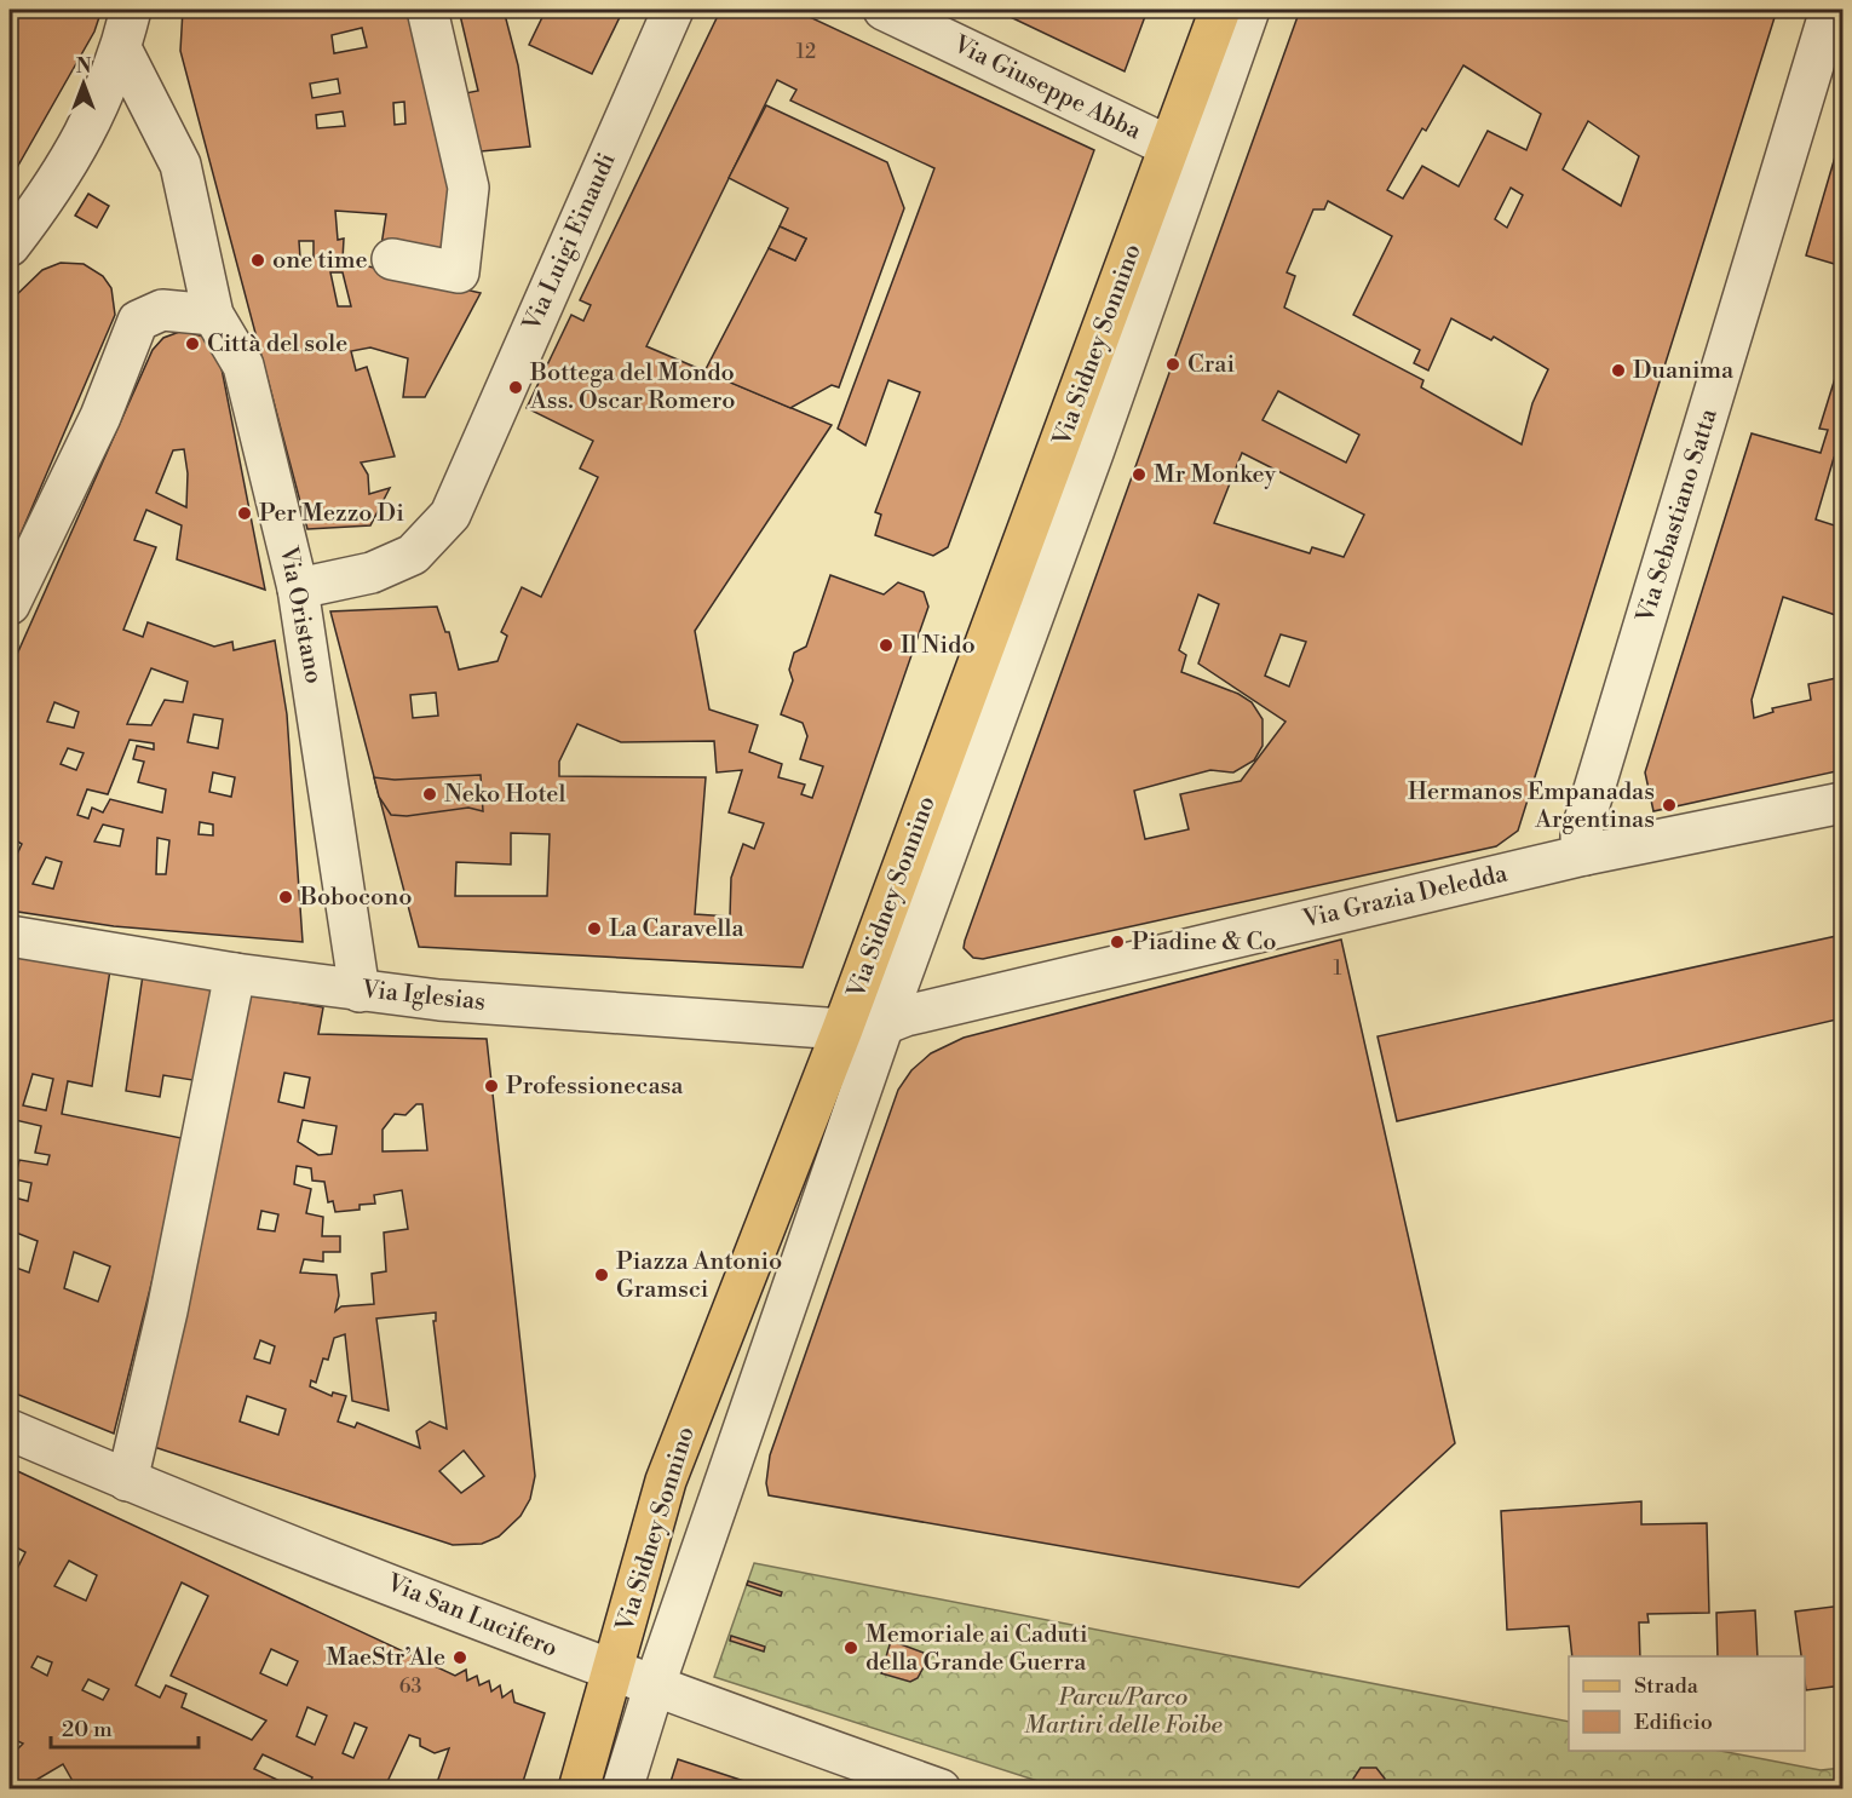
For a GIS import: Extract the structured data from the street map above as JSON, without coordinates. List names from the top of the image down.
{
  "streets": {
    "main road": ["Via Sidney Sonnino"],
    "street": [
      "Via Giuseppe Abba",
      "Via Luigi Einaudi",
      "Via Sebastiano Satta",
      "Via Oristano",
      "Via Grazia Deledda",
      "Via Iglesias",
      "Via San Lucifero"
    ]
  },
  "crossings": [
    ["Via Giuseppe Abba", "Via Sidney Sonnino"],
    ["Via Luigi Einaudi", "Via Oristano"],
    ["Via Sidney Sonnino", "Via Grazia Deledda"],
    ["Via Sidney Sonnino", "Via Iglesias"],
    ["Via Sidney Sonnino", "Via San Lucifero"],
    ["Via Sebastiano Satta", "Via Grazia Deledda"],
    ["Via Oristano", "Via Iglesias"],
    ["Via Grazia Deledda", "Via Iglesias"]
  ],
  "parks": ["Parcu/Parco Martiri delle Foibe"],
  "places": [
    "one time",
    "Città del sole",
    "Crai",
    "Duanima",
    "Bottega del Mondo Ass. Oscar Romero",
    "Mr Monkey",
    "Per Mezzo Di",
    "Il Nido",
    "Neko Hotel",
    "Hermanos Empanadas Argentinas",
    "Bobocono",
    "La Caravella",
    "Piadine & Co",
    "Professionecasa",
    "Piazza Antonio Gramsci",
    "Memoriale ai Caduti della Grande Guerra",
    "MaeStr’Ale"
  ],
  "house_numbers": ["12", "1", "63"],
  "legend": ["Strada", "Edificio"],
  "scale_bar": "20 m",
  "north": "top"
}
